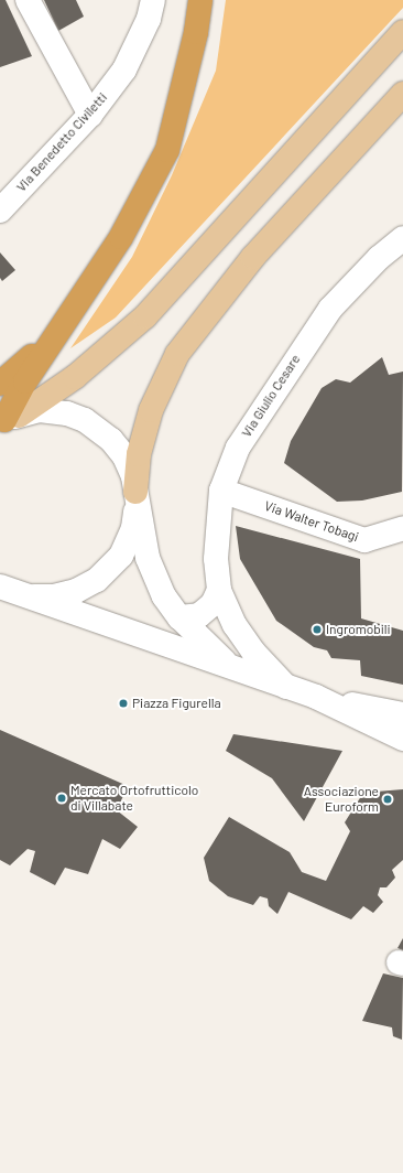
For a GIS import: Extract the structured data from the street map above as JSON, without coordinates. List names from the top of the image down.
{
  "streets": {
    "street": ["Via Benedetto Civiletti", "Via Giulio Cesare", "Via Walter Tobagi"]
  },
  "crossings": [
    ["Via Giulio Cesare", "Via Walter Tobagi"]
  ],
  "places": [
    "Ingromobili",
    "Piazza Figurella",
    "Mercato Ortofrutticolo di Villabate",
    "Associazione Euroform"
  ]
}
